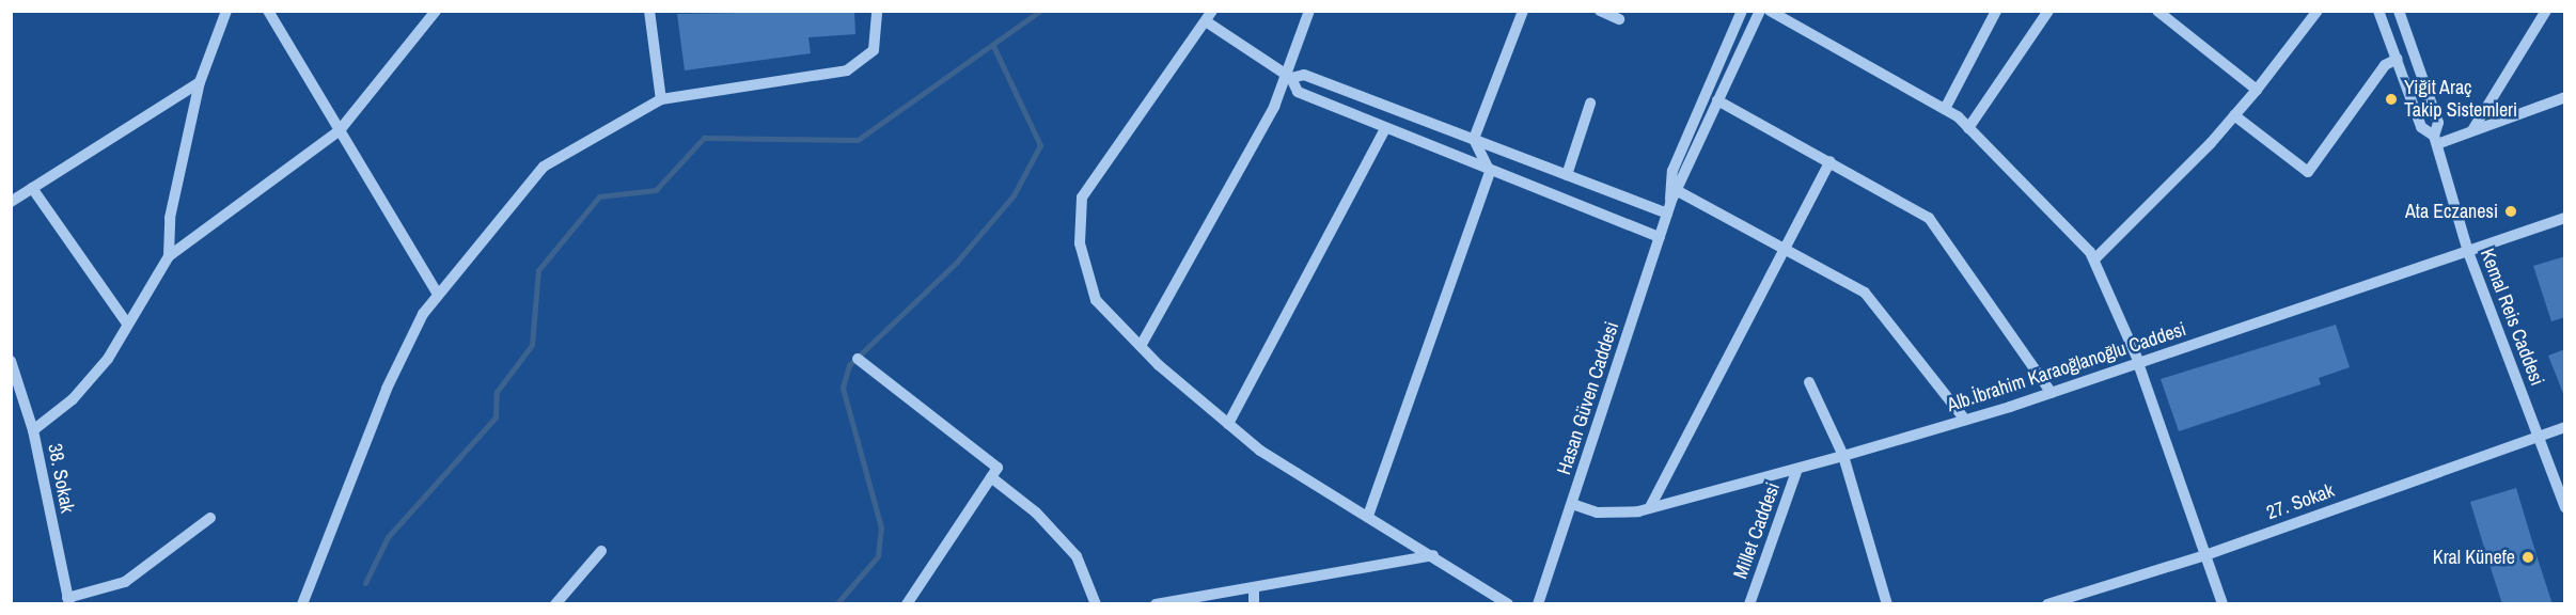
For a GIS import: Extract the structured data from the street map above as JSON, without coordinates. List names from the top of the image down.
{
  "streets": {
    "street": [
      "Kemal Reis Caddesi",
      "Alb.İbrahim Karaoğlanoğlu Caddesi",
      "Hasan Güven Caddesi",
      "38. Sokak",
      "27. Sokak",
      "Millet Caddesi"
    ]
  },
  "crossings": [
    ["Kemal Reis Caddesi", "Alb.İbrahim Karaoğlanoğlu Caddesi"],
    ["Kemal Reis Caddesi", "27. Sokak"],
    ["Alb.İbrahim Karaoğlanoğlu Caddesi", "Hasan Güven Caddesi"],
    ["Alb.İbrahim Karaoğlanoğlu Caddesi", "Millet Caddesi"]
  ],
  "places": ["Yiğit Araç Takip Sistemleri", "Ata Eczanesi", "Kral Künefe"]
}
